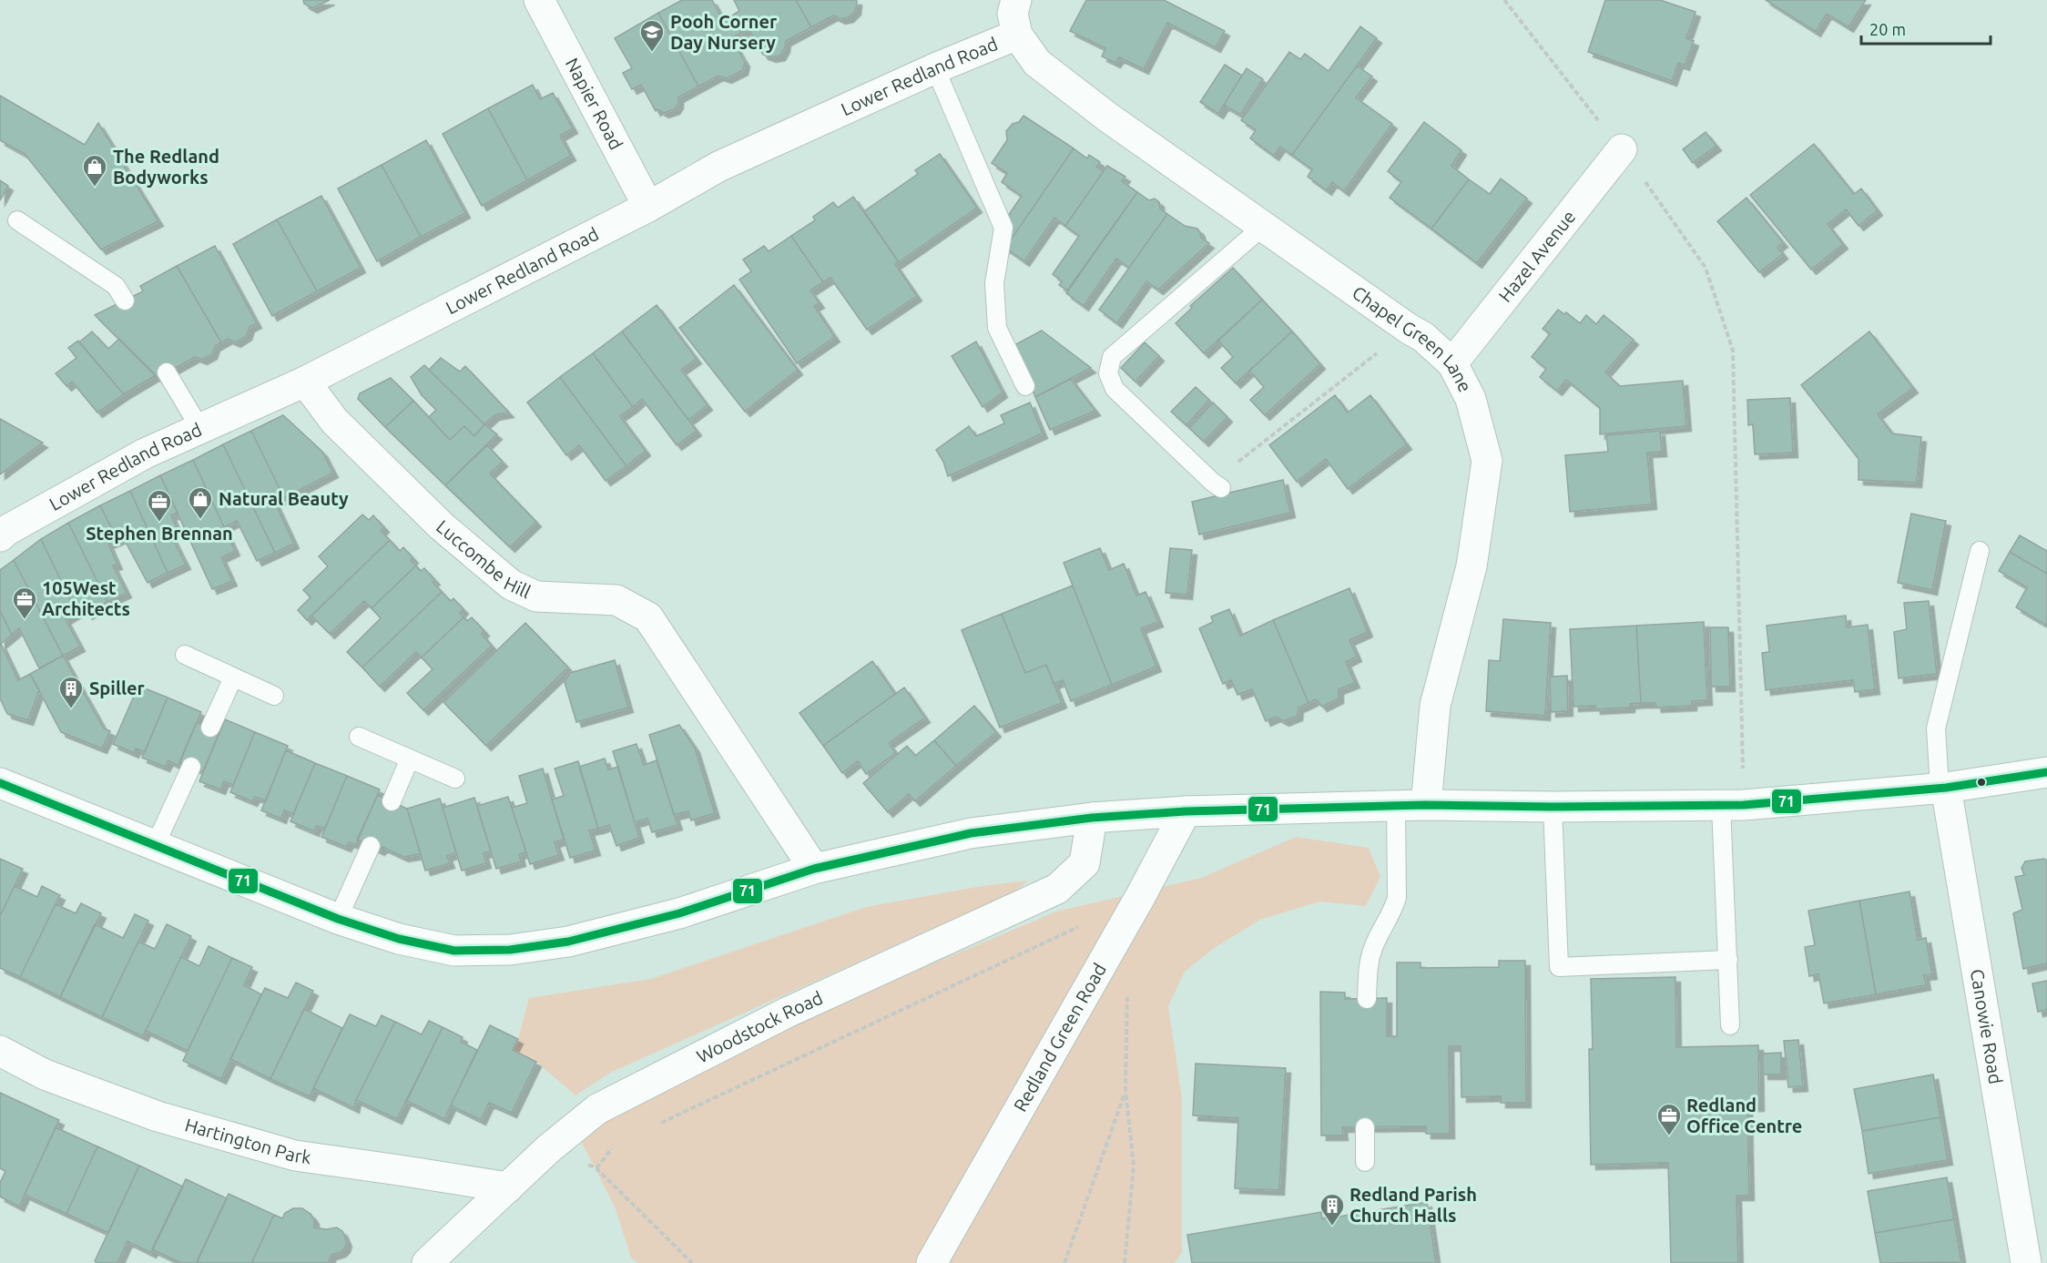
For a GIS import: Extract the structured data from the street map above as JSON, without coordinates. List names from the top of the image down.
{
  "streets": {
    "street": [
      "Lower Redland Road",
      "Napier Road",
      "Hazel Avenue",
      "Chapel Green Lane",
      "Luccombe Hill",
      "Canowie Road",
      "Woodstock Road",
      "Redland Green Road",
      "Hartington Park"
    ]
  },
  "crossings": [
    ["Lower Redland Road", "Napier Road"],
    ["Lower Redland Road", "Chapel Green Lane"],
    ["Lower Redland Road", "Luccombe Hill"],
    ["Hazel Avenue", "Chapel Green Lane"],
    ["Woodstock Road", "Hartington Park"]
  ],
  "places": {
    "school or university": ["Pooh Corner Day Nursery"],
    "shop": ["The Redland Bodyworks", "Natural Beauty"],
    "office": ["Stephen Brennan", "105West Architects", "Redland Office Centre"],
    "building": ["Spiller", "Redland Parish Church Halls"]
  },
  "lines": ["transit line 71"],
  "scale_bar": "20 m"
}
